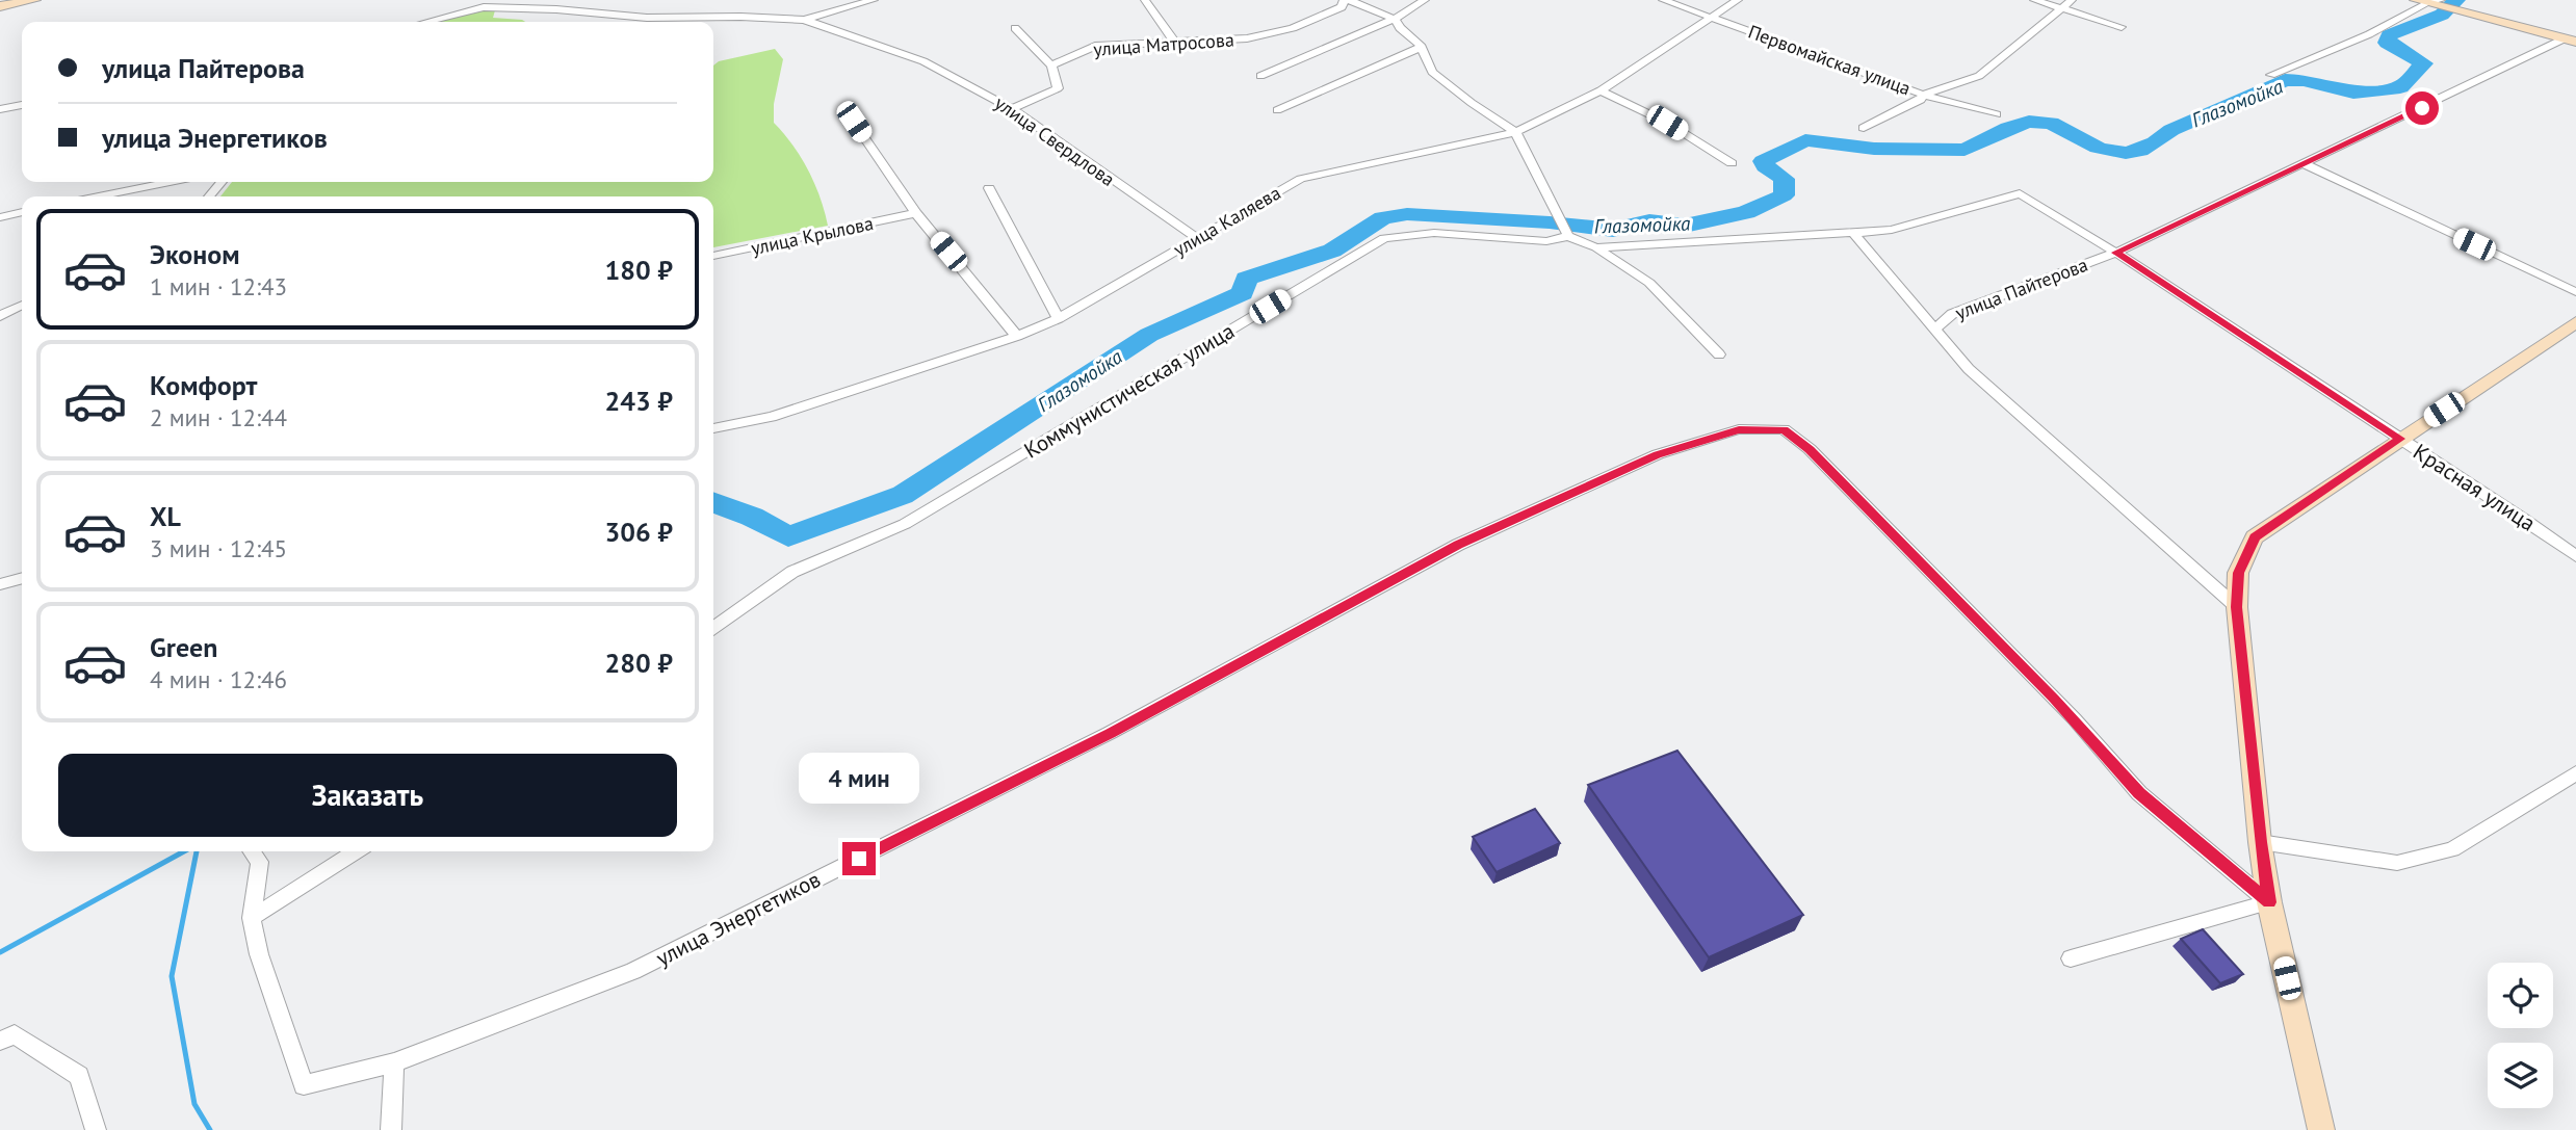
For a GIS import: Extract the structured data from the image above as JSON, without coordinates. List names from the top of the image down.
{
  "streets": {
    "street": [
      "улица Матросова",
      "Первомайская улица",
      "улица Свердлова",
      "улица Каляева",
      "улица Крылова",
      "улица Пайтерова",
      "Коммунистическая улица",
      "Красная улица",
      "улица Энергетиков"
    ]
  },
  "crossings": [
    ["Первомайская улица", "улица Каляева"],
    ["улица Свердлова", "улица Каляева"],
    ["улица Пайтерова", "Коммунистическая улица"],
    ["улица Пайтерова", "Красная улица"],
    ["Коммунистическая улица", "Красная улица"]
  ],
  "water": ["Глазомойка"],
  "page": {
    "banner": ["улица Пайтерова", "улица Энергетиков"],
    "list": [
      {
        "name": "Эконом",
        "note": "1 мин · 12:43",
        "value": "180 ₽"
      },
      {
        "name": "Комфорт",
        "note": "2 мин · 12:44",
        "value": "243 ₽"
      },
      {
        "name": "XL",
        "note": "3 мин · 12:45",
        "value": "306 ₽"
      },
      {
        "name": "Green",
        "note": "4 мин · 12:46",
        "value": "280 ₽"
      }
    ],
    "buttons": "Заказать",
    "bubble": "4 мин"
  }
}
